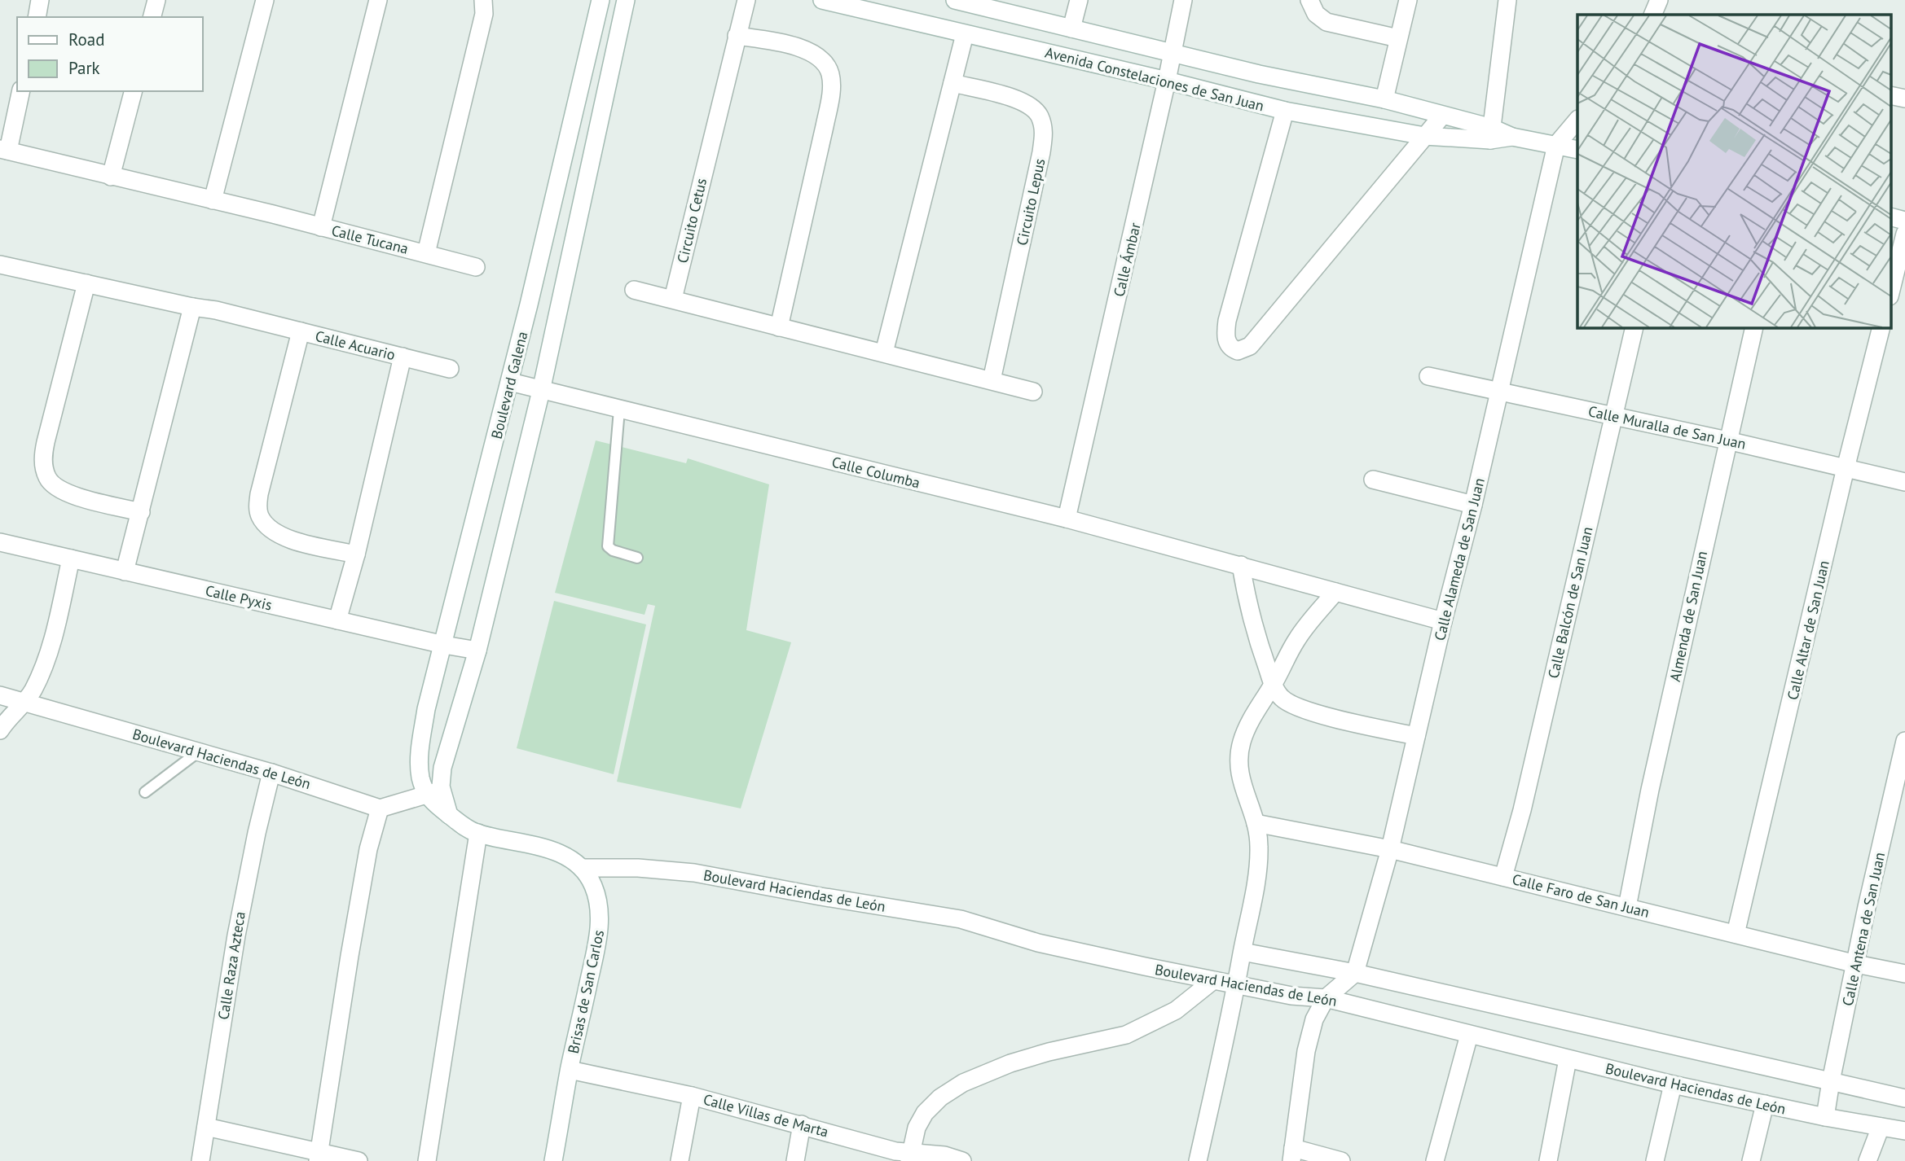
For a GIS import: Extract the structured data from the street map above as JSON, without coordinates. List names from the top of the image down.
{
  "streets": {
    "street": [
      "Avenida Constelaciones de San Juan",
      "Circuito Lepus",
      "Circuito Cetus",
      "Calle Tucana",
      "Calle Ámbar",
      "Calle Acuario",
      "Boulevard Galena",
      "Calle Muralla de San Juan",
      "Calle Columba",
      "Calle Alameda de San Juan",
      "Calle Pyxis",
      "Calle Balcón de San Juan",
      "Almenda de San Juan",
      "Calle Altar de San Juan",
      "Boulevard Haciendas de León",
      "Calle Faro de San Juan",
      "Calle Antena de San Juan",
      "Calle Raza Azteca",
      "Brisas de San Carlos",
      "Calle Villas de Marta"
    ]
  },
  "crossings": [
    ["Avenida Constelaciones de San Juan", "Calle Ámbar"],
    ["Calle Ámbar", "Calle Columba"],
    ["Calle Acuario", "Calle Pyxis"],
    ["Boulevard Galena", "Calle Columba"],
    ["Boulevard Galena", "Calle Pyxis"],
    ["Calle Muralla de San Juan", "Calle Alameda de San Juan"],
    ["Calle Muralla de San Juan", "Calle Balcón de San Juan"],
    ["Calle Muralla de San Juan", "Almenda de San Juan"],
    ["Calle Muralla de San Juan", "Calle Altar de San Juan"],
    ["Calle Columba", "Calle Alameda de San Juan"],
    ["Calle Alameda de San Juan", "Calle Faro de San Juan"],
    ["Calle Balcón de San Juan", "Calle Faro de San Juan"],
    ["Almenda de San Juan", "Calle Faro de San Juan"],
    ["Calle Altar de San Juan", "Calle Faro de San Juan"],
    ["Boulevard Haciendas de León", "Calle Antena de San Juan"],
    ["Boulevard Haciendas de León", "Calle Raza Azteca"],
    ["Boulevard Haciendas de León", "Brisas de San Carlos"],
    ["Calle Faro de San Juan", "Calle Antena de San Juan"],
    ["Brisas de San Carlos", "Calle Villas de Marta"]
  ],
  "legend": ["Road", "Park"]
}
